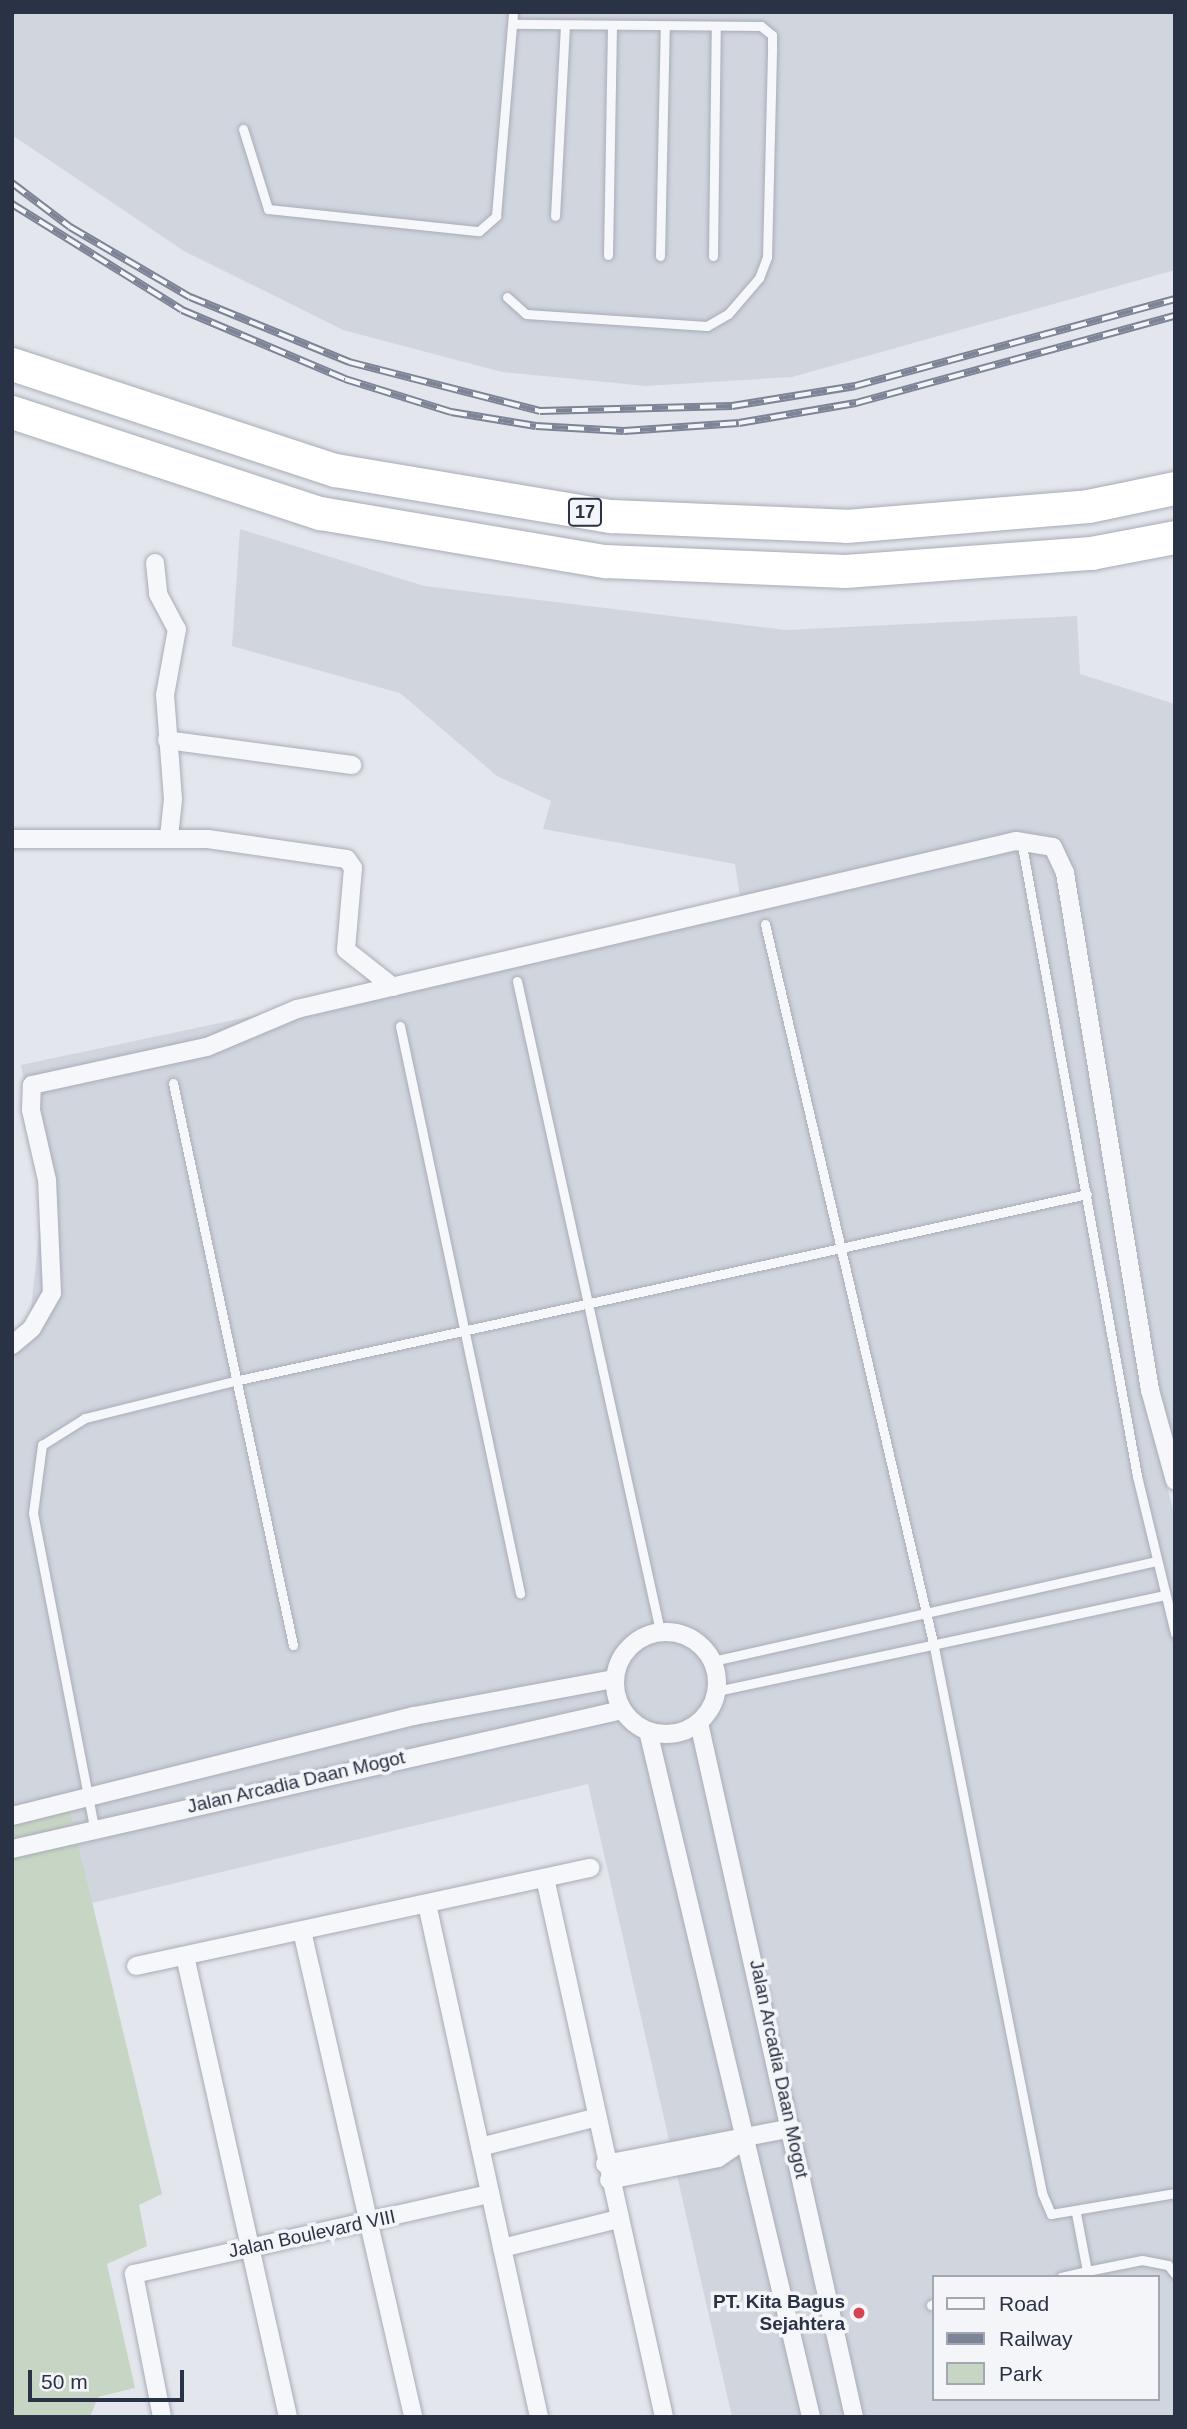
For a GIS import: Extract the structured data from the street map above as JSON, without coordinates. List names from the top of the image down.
{
  "streets": {
    "highway": ["17"],
    "street": ["Jalan Arcadia Daan Mogot", "Jalan Boulevard VIII"]
  },
  "places": ["PT. Kita Bagus Sejahtera"],
  "legend": ["Road", "Railway", "Park"],
  "scale_bar": "50 m"
}
